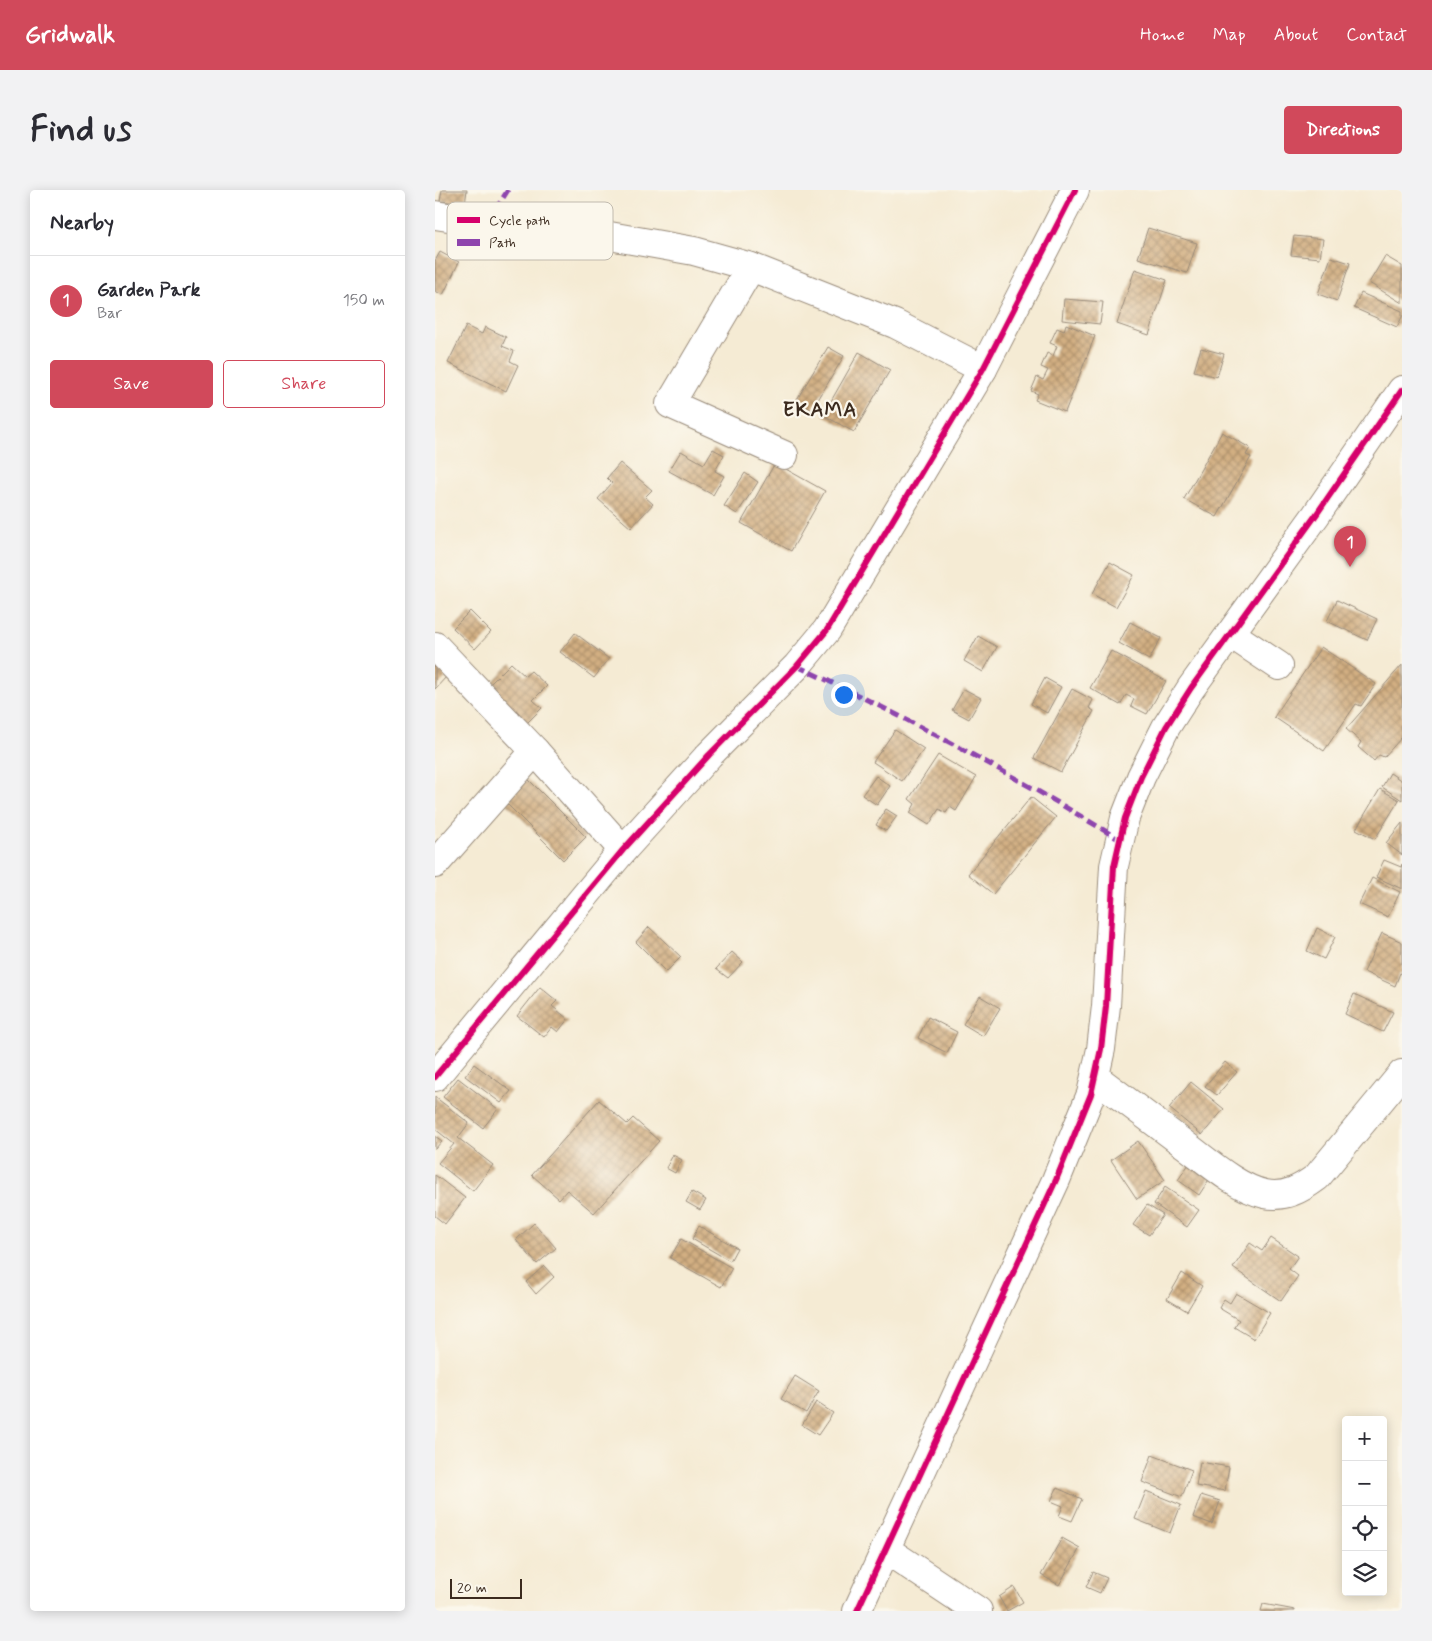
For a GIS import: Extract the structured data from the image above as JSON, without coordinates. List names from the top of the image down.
{
  "districts": ["EKAMA"],
  "legend": ["Cycle path", "Path"],
  "scale_bar": "20 m",
  "page": {
    "header": "Gridwalk",
    "nav": [
      "Home",
      "Map",
      "About",
      "Contact"
    ],
    "buttons": [
      "Directions",
      ["Save", "Share"]
    ],
    "title": "Find us",
    "heading": "Nearby",
    "list": [
      {
        "mark": "1",
        "name": "Garden Park",
        "note": "Bar",
        "value": "150 m"
      }
    ],
    "pins": "1",
    "map_buttons": ["+", "−"],
    "scale": "20 m"
  }
}
